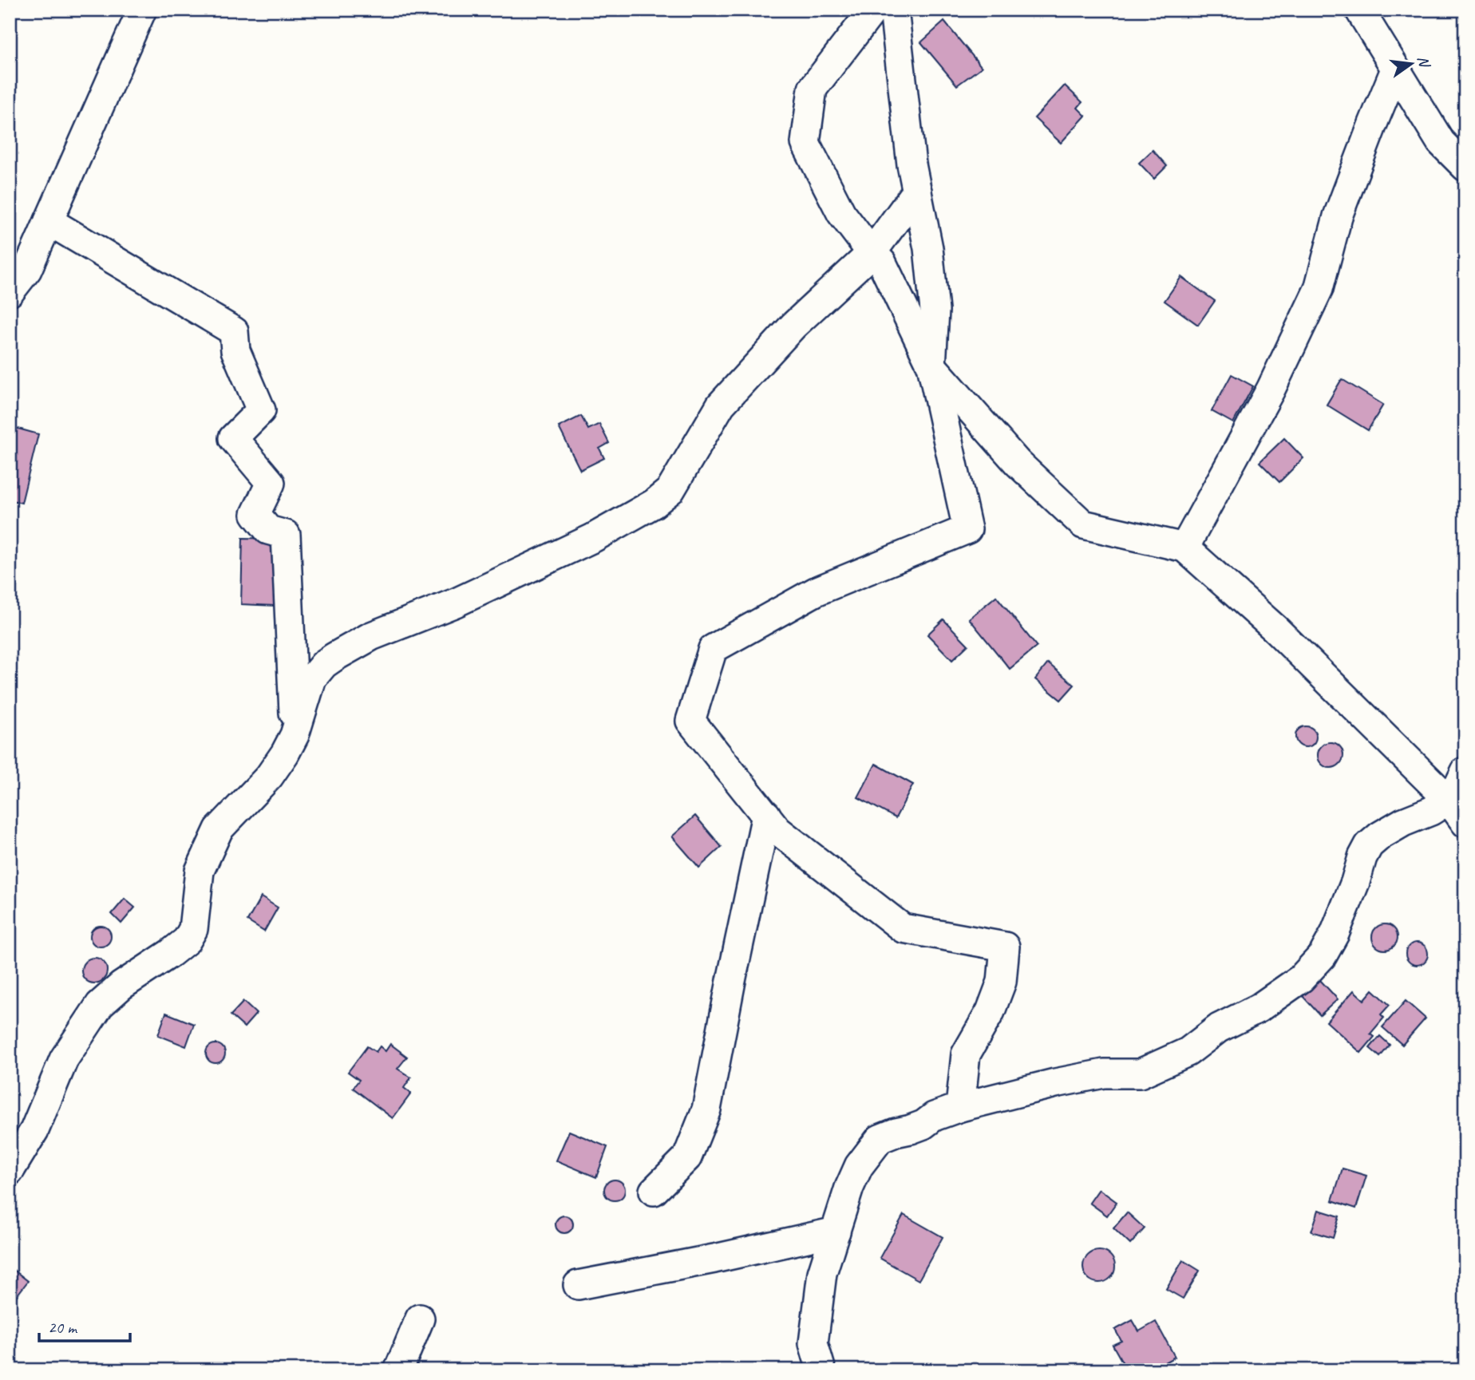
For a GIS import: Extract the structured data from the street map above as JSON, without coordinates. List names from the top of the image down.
{
  "scale_bar": "20 m",
  "north": "right"
}
